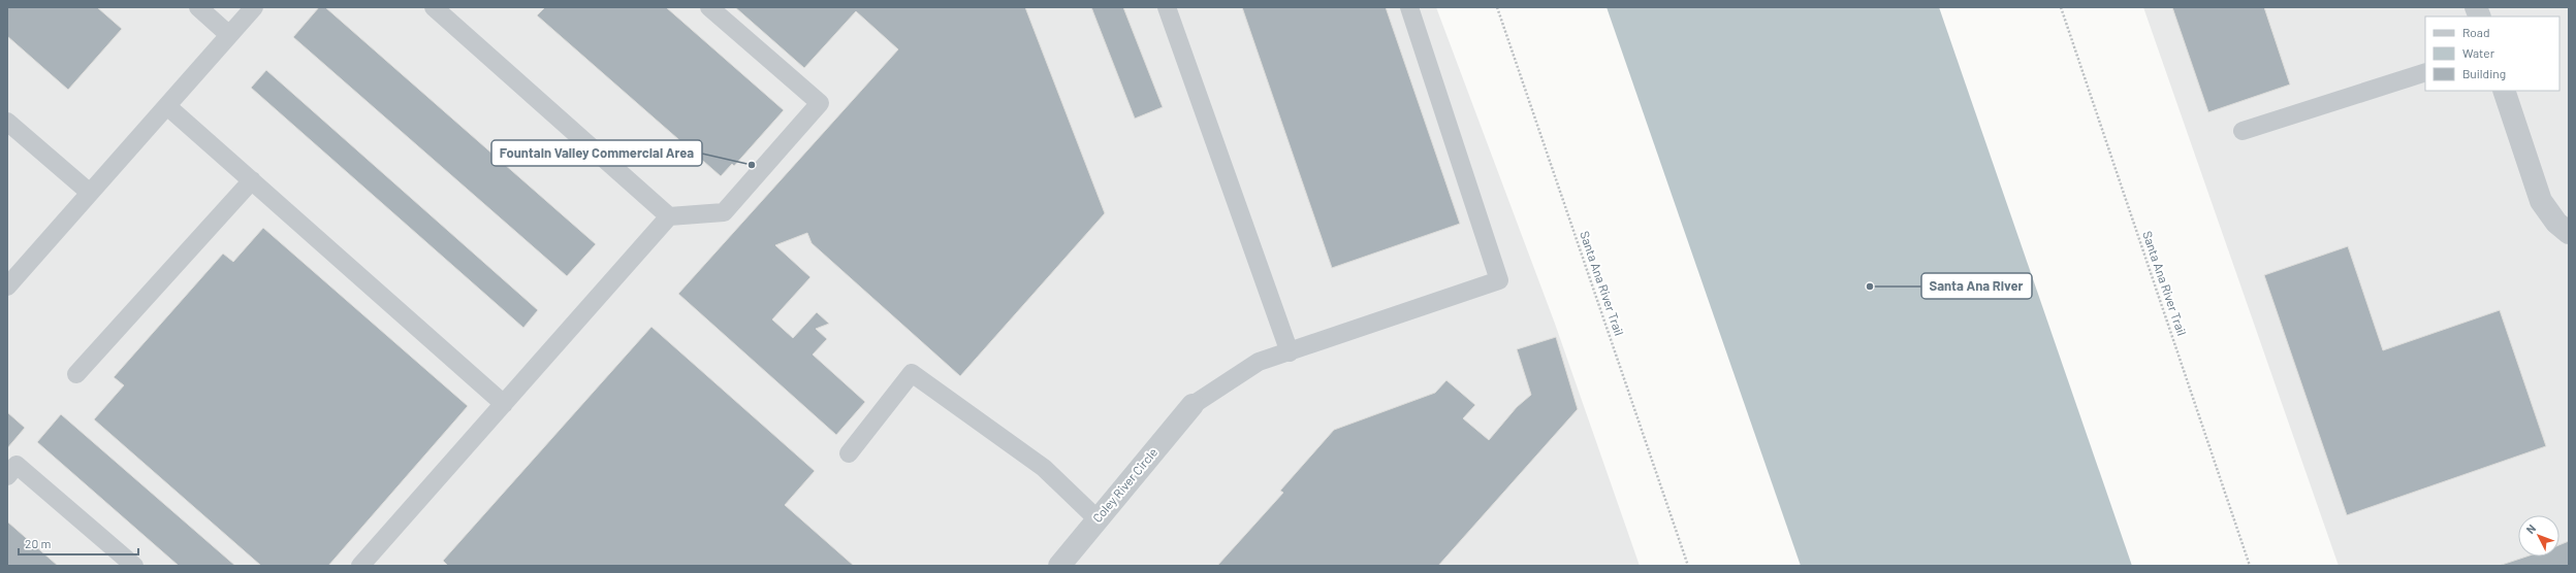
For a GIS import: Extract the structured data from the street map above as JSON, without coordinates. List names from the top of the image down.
{
  "streets": {
    "street": ["Coley River Circle"],
    "path": ["Santa Ana River Trail"]
  },
  "places": ["Fountain Valley Commercial Area", "Santa Ana River"],
  "legend": ["Road", "Water", "Building"],
  "scale_bar": "20 m",
  "north": "top left"
}
